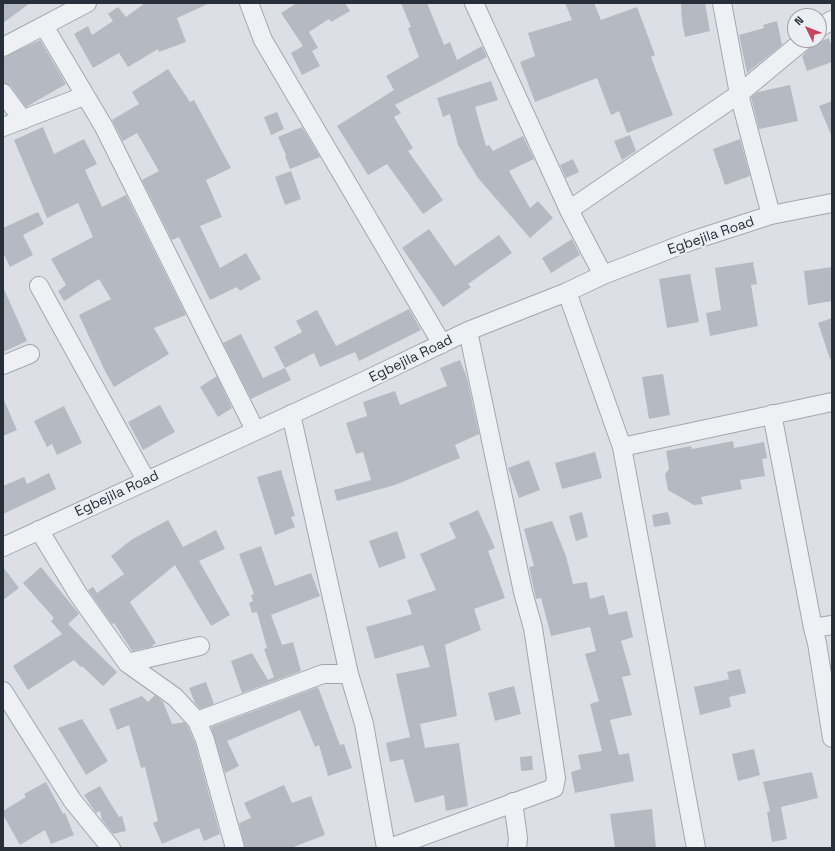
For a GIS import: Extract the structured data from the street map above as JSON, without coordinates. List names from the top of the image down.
{
  "streets": {
    "street": ["Egbejila Road"]
  },
  "north": "top left"
}
